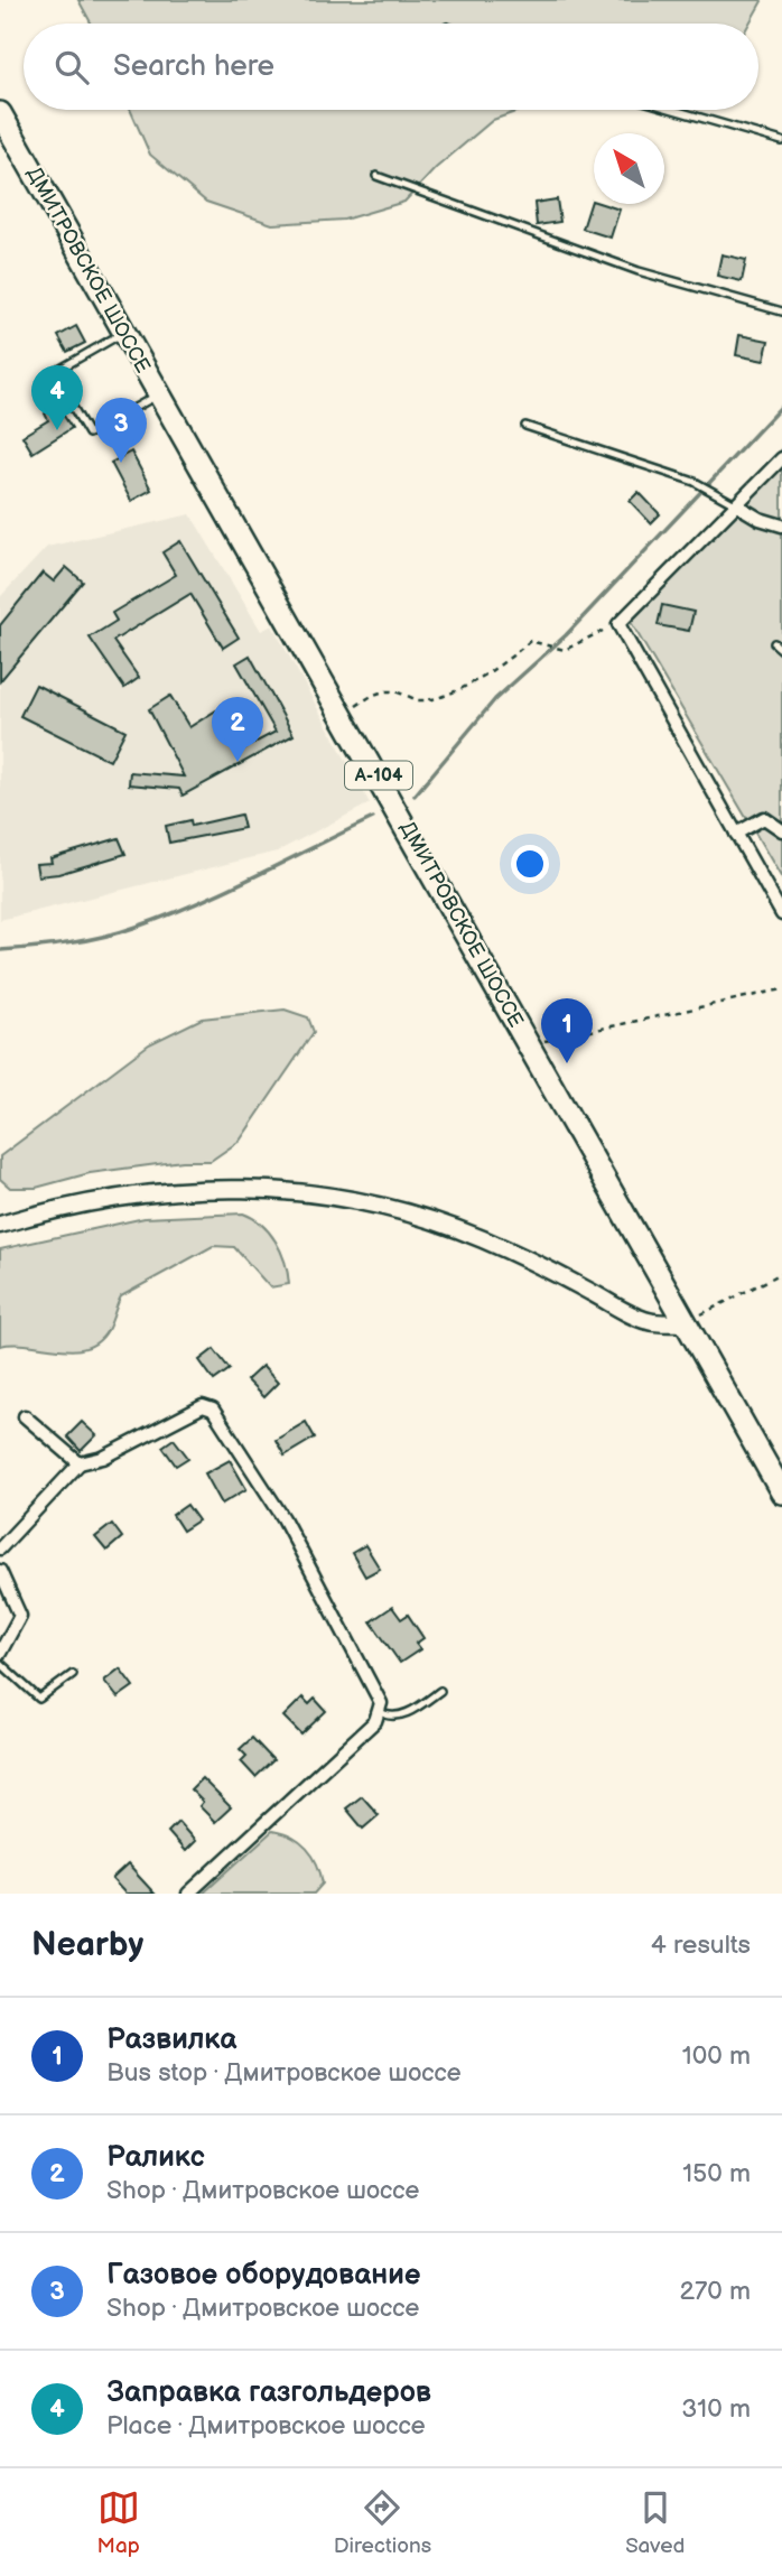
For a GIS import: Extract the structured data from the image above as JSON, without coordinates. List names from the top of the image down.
{
  "streets": {
    "highway": ["ДМИТРОВСКОЕ ШОССЕ", "А-104"]
  },
  "north": "top left",
  "page": {
    "search": "Search here",
    "pins": [
      "4",
      "3",
      "2",
      "1"
    ],
    "heading": ["Nearby", "4 results"],
    "list": [
      {
        "mark": "1",
        "name": "Развилка",
        "note": "Bus stop · Дмитровское шоссе",
        "value": "100 m"
      },
      {
        "mark": "2",
        "name": "Раликс",
        "note": "Shop · Дмитровское шоссе",
        "value": "150 m"
      },
      {
        "mark": "3",
        "name": "Газовое оборудование",
        "note": "Shop · Дмитровское шоссе",
        "value": "270 m"
      },
      {
        "mark": "4",
        "name": "Заправка газгольдеров",
        "note": "Place · Дмитровское шоссе",
        "value": "310 m"
      }
    ],
    "nav": ["Map", "Directions", "Saved"]
  }
}
